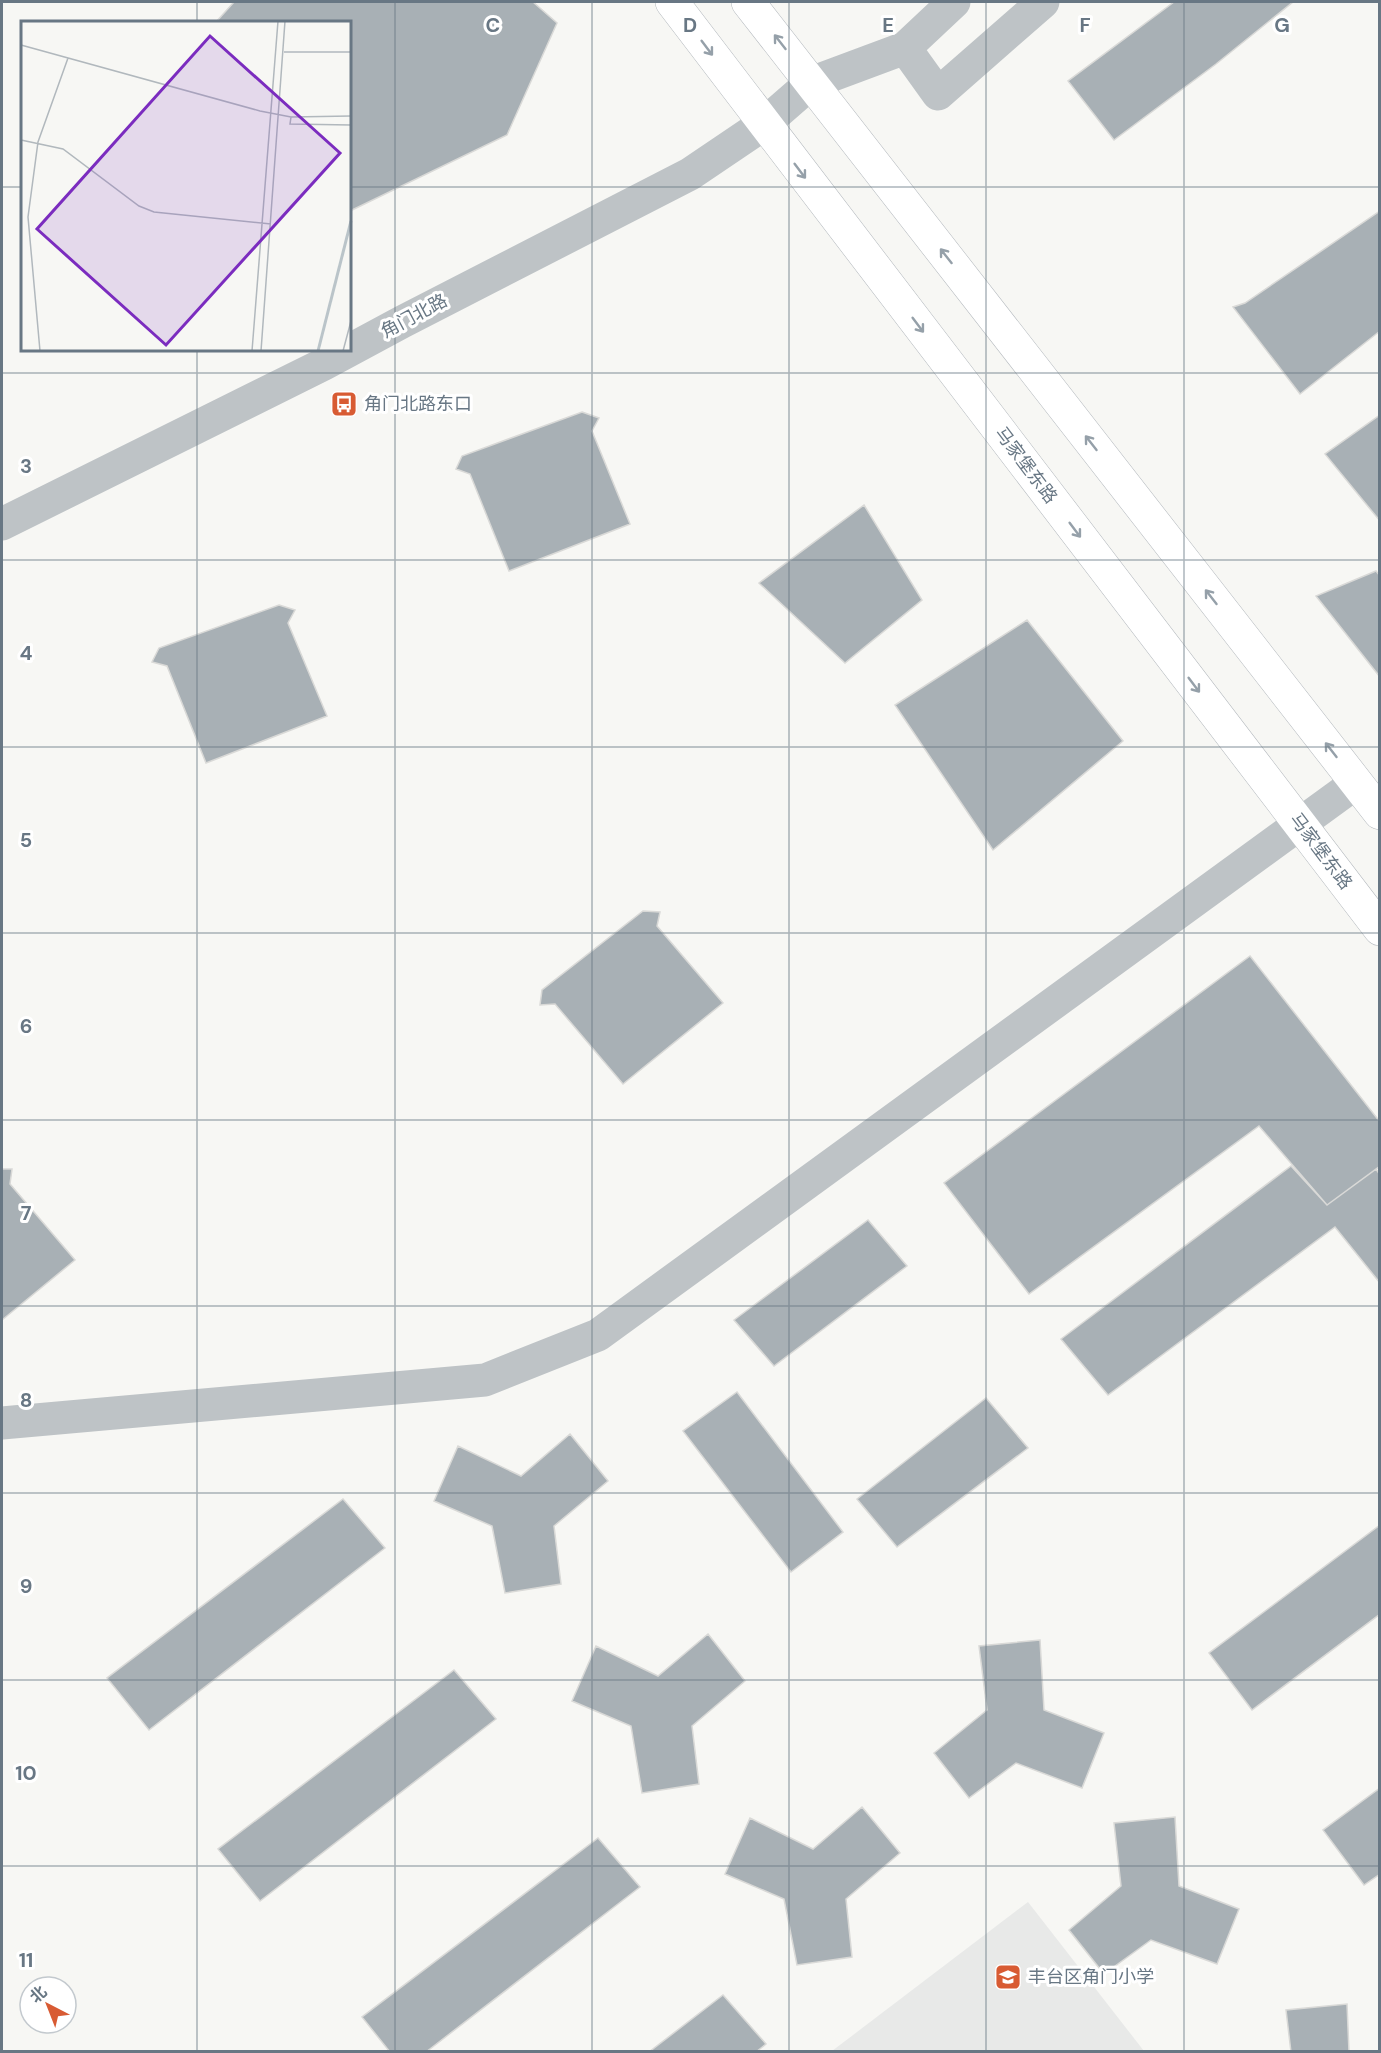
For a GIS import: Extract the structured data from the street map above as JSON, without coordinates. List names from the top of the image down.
{
  "streets": {
    "main road": ["马家堡东路"],
    "street": ["角门北路"]
  },
  "crossings": [
    ["角门北路", "马家堡东路"]
  ],
  "places": {
    "bus stop": ["角门北路东口"],
    "school or university": ["丰台区角门小学"]
  },
  "north": "top left",
  "grid": {
    "columns": [
      "C",
      "D",
      "E",
      "F",
      "G"
    ],
    "rows": [
      "3",
      "4",
      "5",
      "6",
      "7",
      "8",
      "9",
      "10",
      "11"
    ]
  }
}
